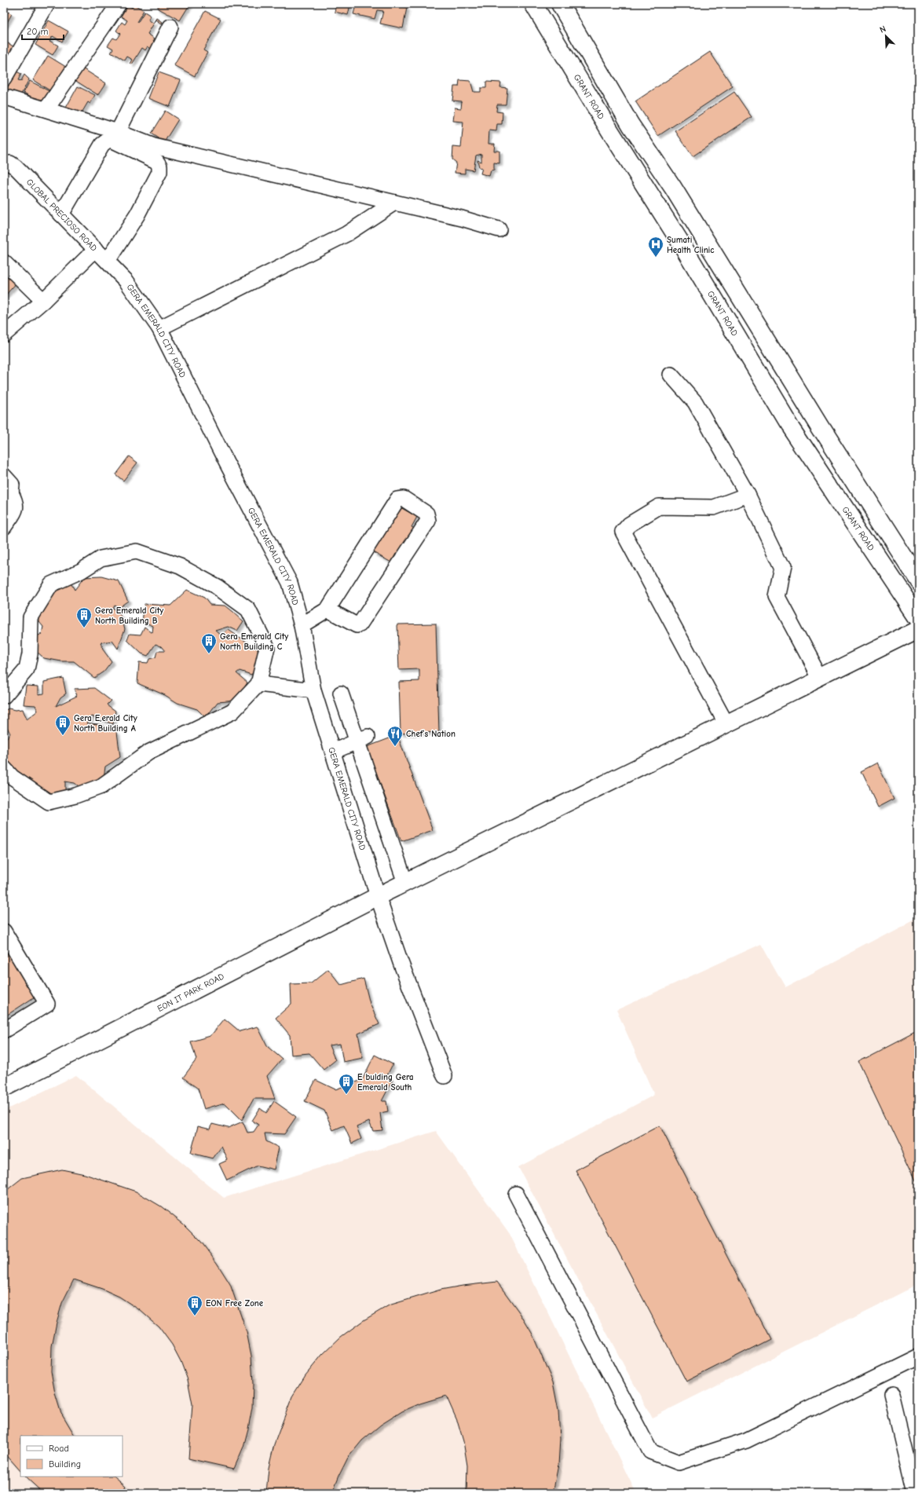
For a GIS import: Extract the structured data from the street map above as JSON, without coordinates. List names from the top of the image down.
{
  "streets": {
    "main road": ["GRANT ROAD", "EON IT PARK ROAD"],
    "street": ["GLOBAL PRECIOSO ROAD", "GERA EMERALD CITY ROAD"]
  },
  "crossings": [
    ["GLOBAL PRECIOSO ROAD", "GERA EMERALD CITY ROAD"],
    ["GERA EMERALD CITY ROAD", "EON IT PARK ROAD"]
  ],
  "places": {
    "hospital": ["Sumati Health Clinic"],
    "building": [
      "Gera Emerald City North Building B",
      "Gera Emerald City North Building C",
      "Gera E,erald City North Building A",
      "E bulding Gera Emerald South",
      "EON Free Zone"
    ],
    "restaurant": ["Chef’s Nation"]
  },
  "legend": ["Road", "Building"],
  "scale_bar": "20 m",
  "north": "top left"
}
